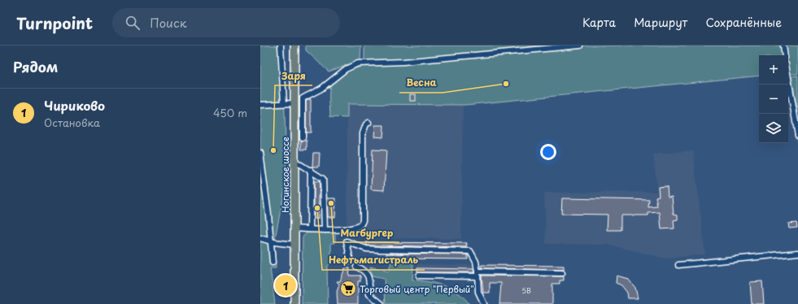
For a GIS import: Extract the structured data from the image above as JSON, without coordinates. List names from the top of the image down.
{
  "streets": {
    "highway": ["Ногинское шоссе"]
  },
  "places": {
    "other": [
      "Весна",
      "Заря",
      "Магбургер",
      "Нефтьмагистраль"
    ],
    "supermarket": ["Торговый центр \"Первый\""]
  },
  "house_numbers": ["5В"],
  "page": {
    "header": "Turnpoint",
    "search": "Поиск",
    "nav": ["Карта", "Маршрут", "Сохранённые"],
    "heading": "Рядом",
    "map_buttons": ["+", "−"],
    "list": [
      {
        "mark": "1",
        "name": "Чириково",
        "note": "Остановка",
        "value": "450 m"
      }
    ],
    "pins": "1"
  }
}
